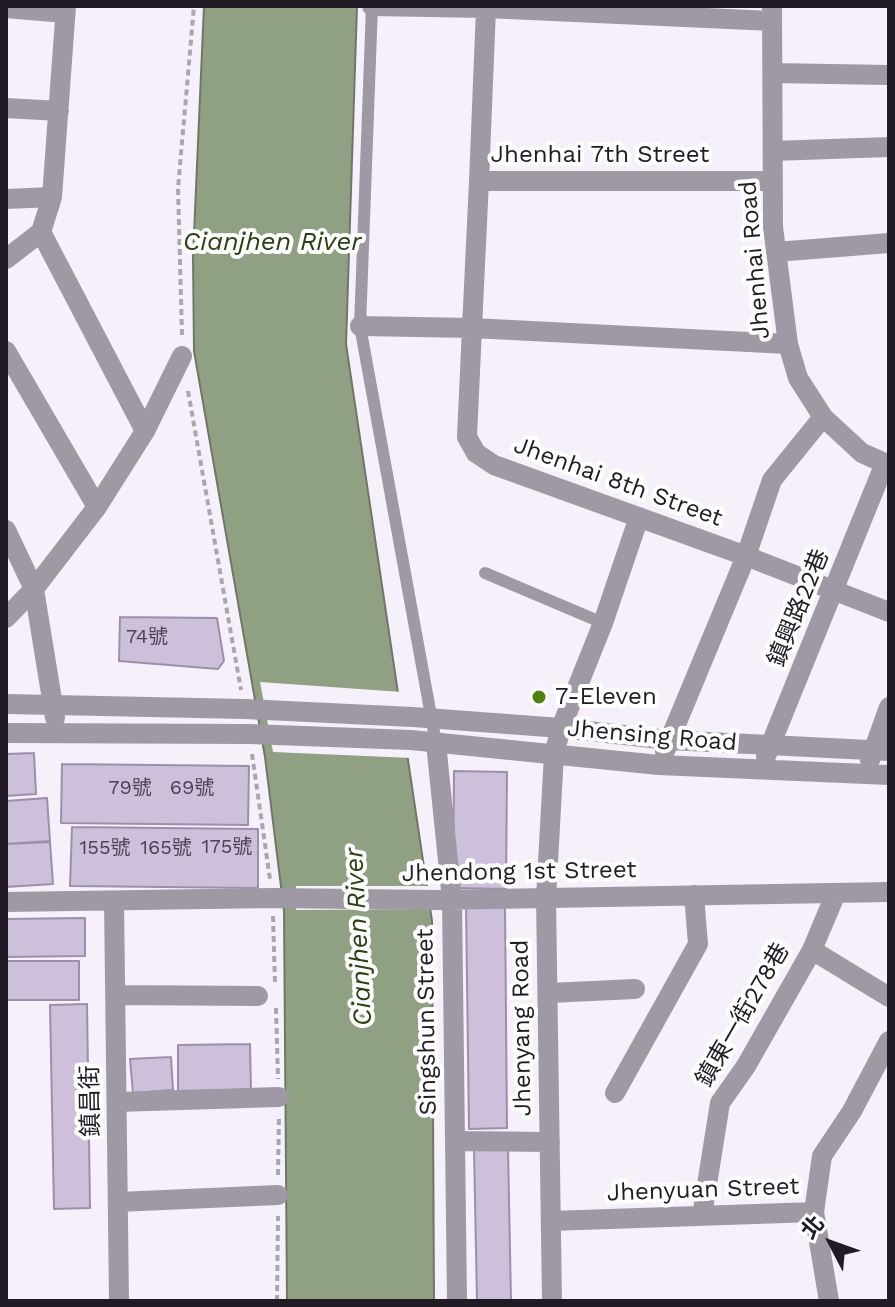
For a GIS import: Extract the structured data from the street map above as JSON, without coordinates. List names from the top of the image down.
{
  "streets": {
    "street": [
      "Jhenhai 7th Street",
      "Jhenhai Road",
      "Jhenhai 8th Street",
      "鎮興路22巷",
      "Jhensing Road",
      "Jhendong 1st Street",
      "鎮東一街278巷",
      "Singshun Street",
      "Jhenyang Road",
      "鎮昌街",
      "Jhenyuan Street"
    ]
  },
  "crossings": [
    ["Jhenhai 7th Street", "Jhenhai Road"],
    ["Jhenhai 7th Street", "Jhenhai 8th Street"],
    ["Jhenhai Road", "鎮興路22巷"],
    ["Jhenhai 8th Street", "鎮興路22巷"],
    ["Jhenhai 8th Street", "Jhenyang Road"],
    ["鎮興路22巷", "Jhensing Road"],
    ["Jhensing Road", "Singshun Street"],
    ["Jhensing Road", "Jhenyang Road"],
    ["Jhendong 1st Street", "鎮東一街278巷"],
    ["Jhendong 1st Street", "Singshun Street"],
    ["Jhendong 1st Street", "Jhenyang Road"],
    ["Jhendong 1st Street", "鎮昌街"],
    ["鎮東一街278巷", "Jhenyuan Street"],
    ["Jhenyang Road", "Jhenyuan Street"]
  ],
  "water": ["Cianjhen River"],
  "places": ["7-Eleven"],
  "house_numbers": [
    "74號",
    "79號",
    "69號",
    "175號",
    "155號",
    "165號"
  ],
  "north": "top left"
}
